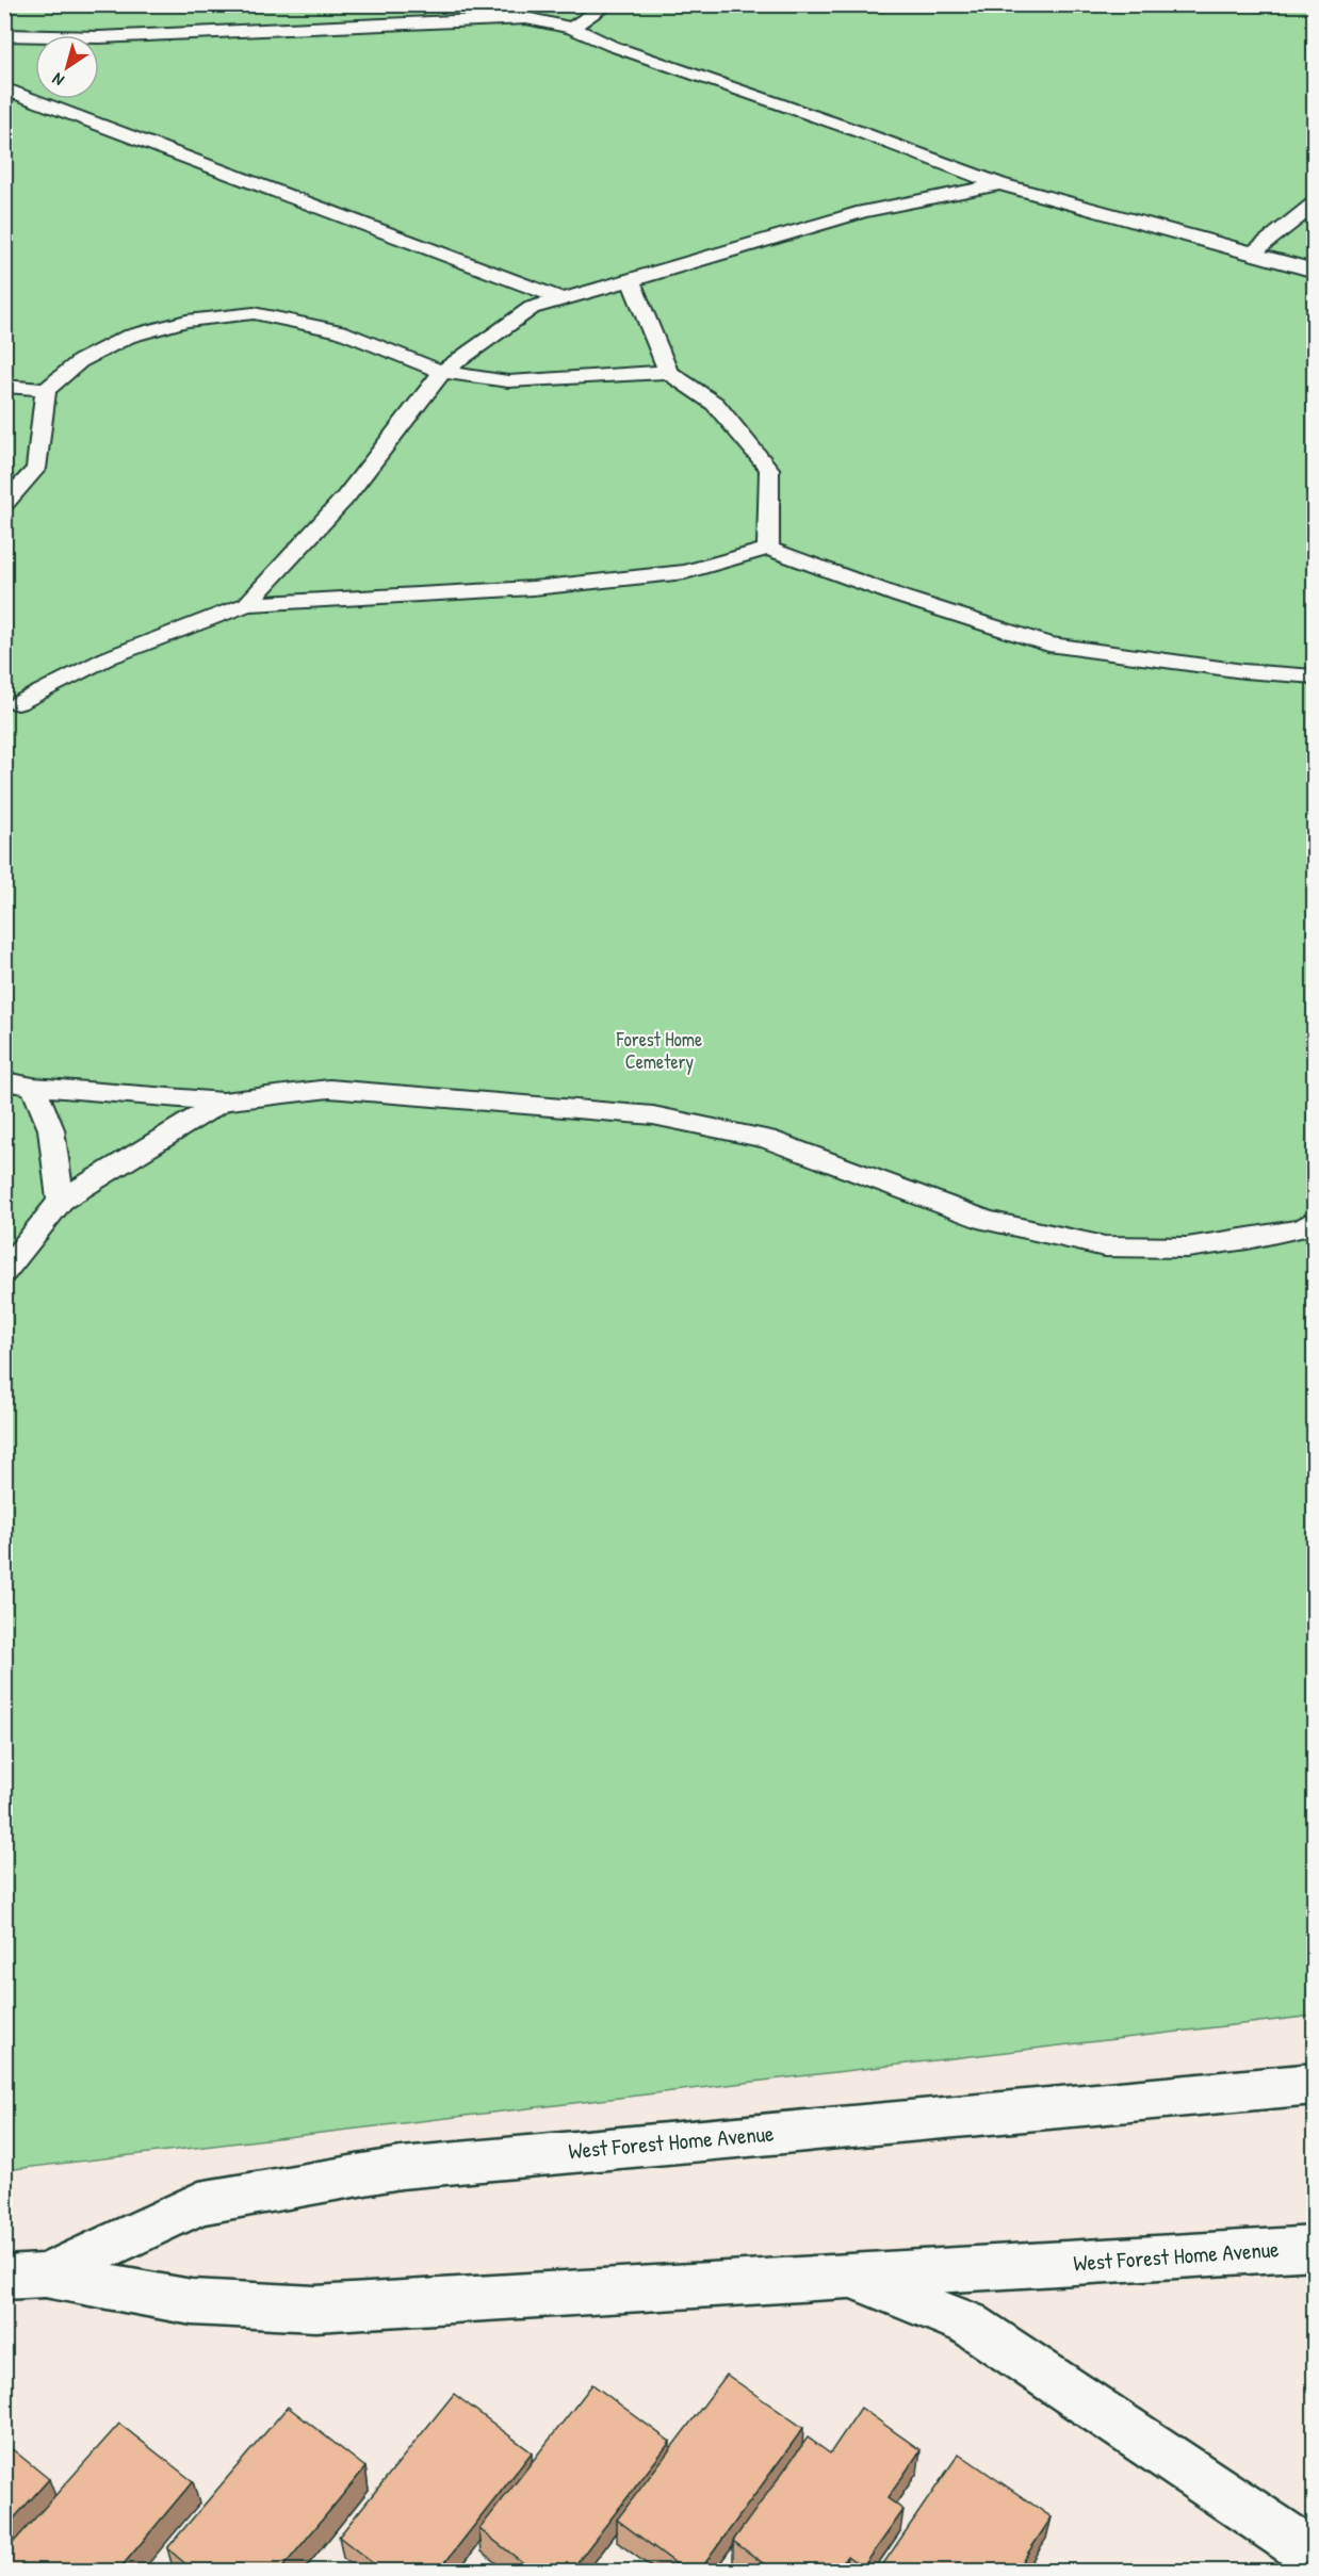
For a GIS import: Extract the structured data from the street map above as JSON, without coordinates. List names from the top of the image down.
{
  "streets": {
    "main road": ["West Forest Home Avenue"]
  },
  "parks": ["Forest Home Cemetery"],
  "north": "bottom left"
}
